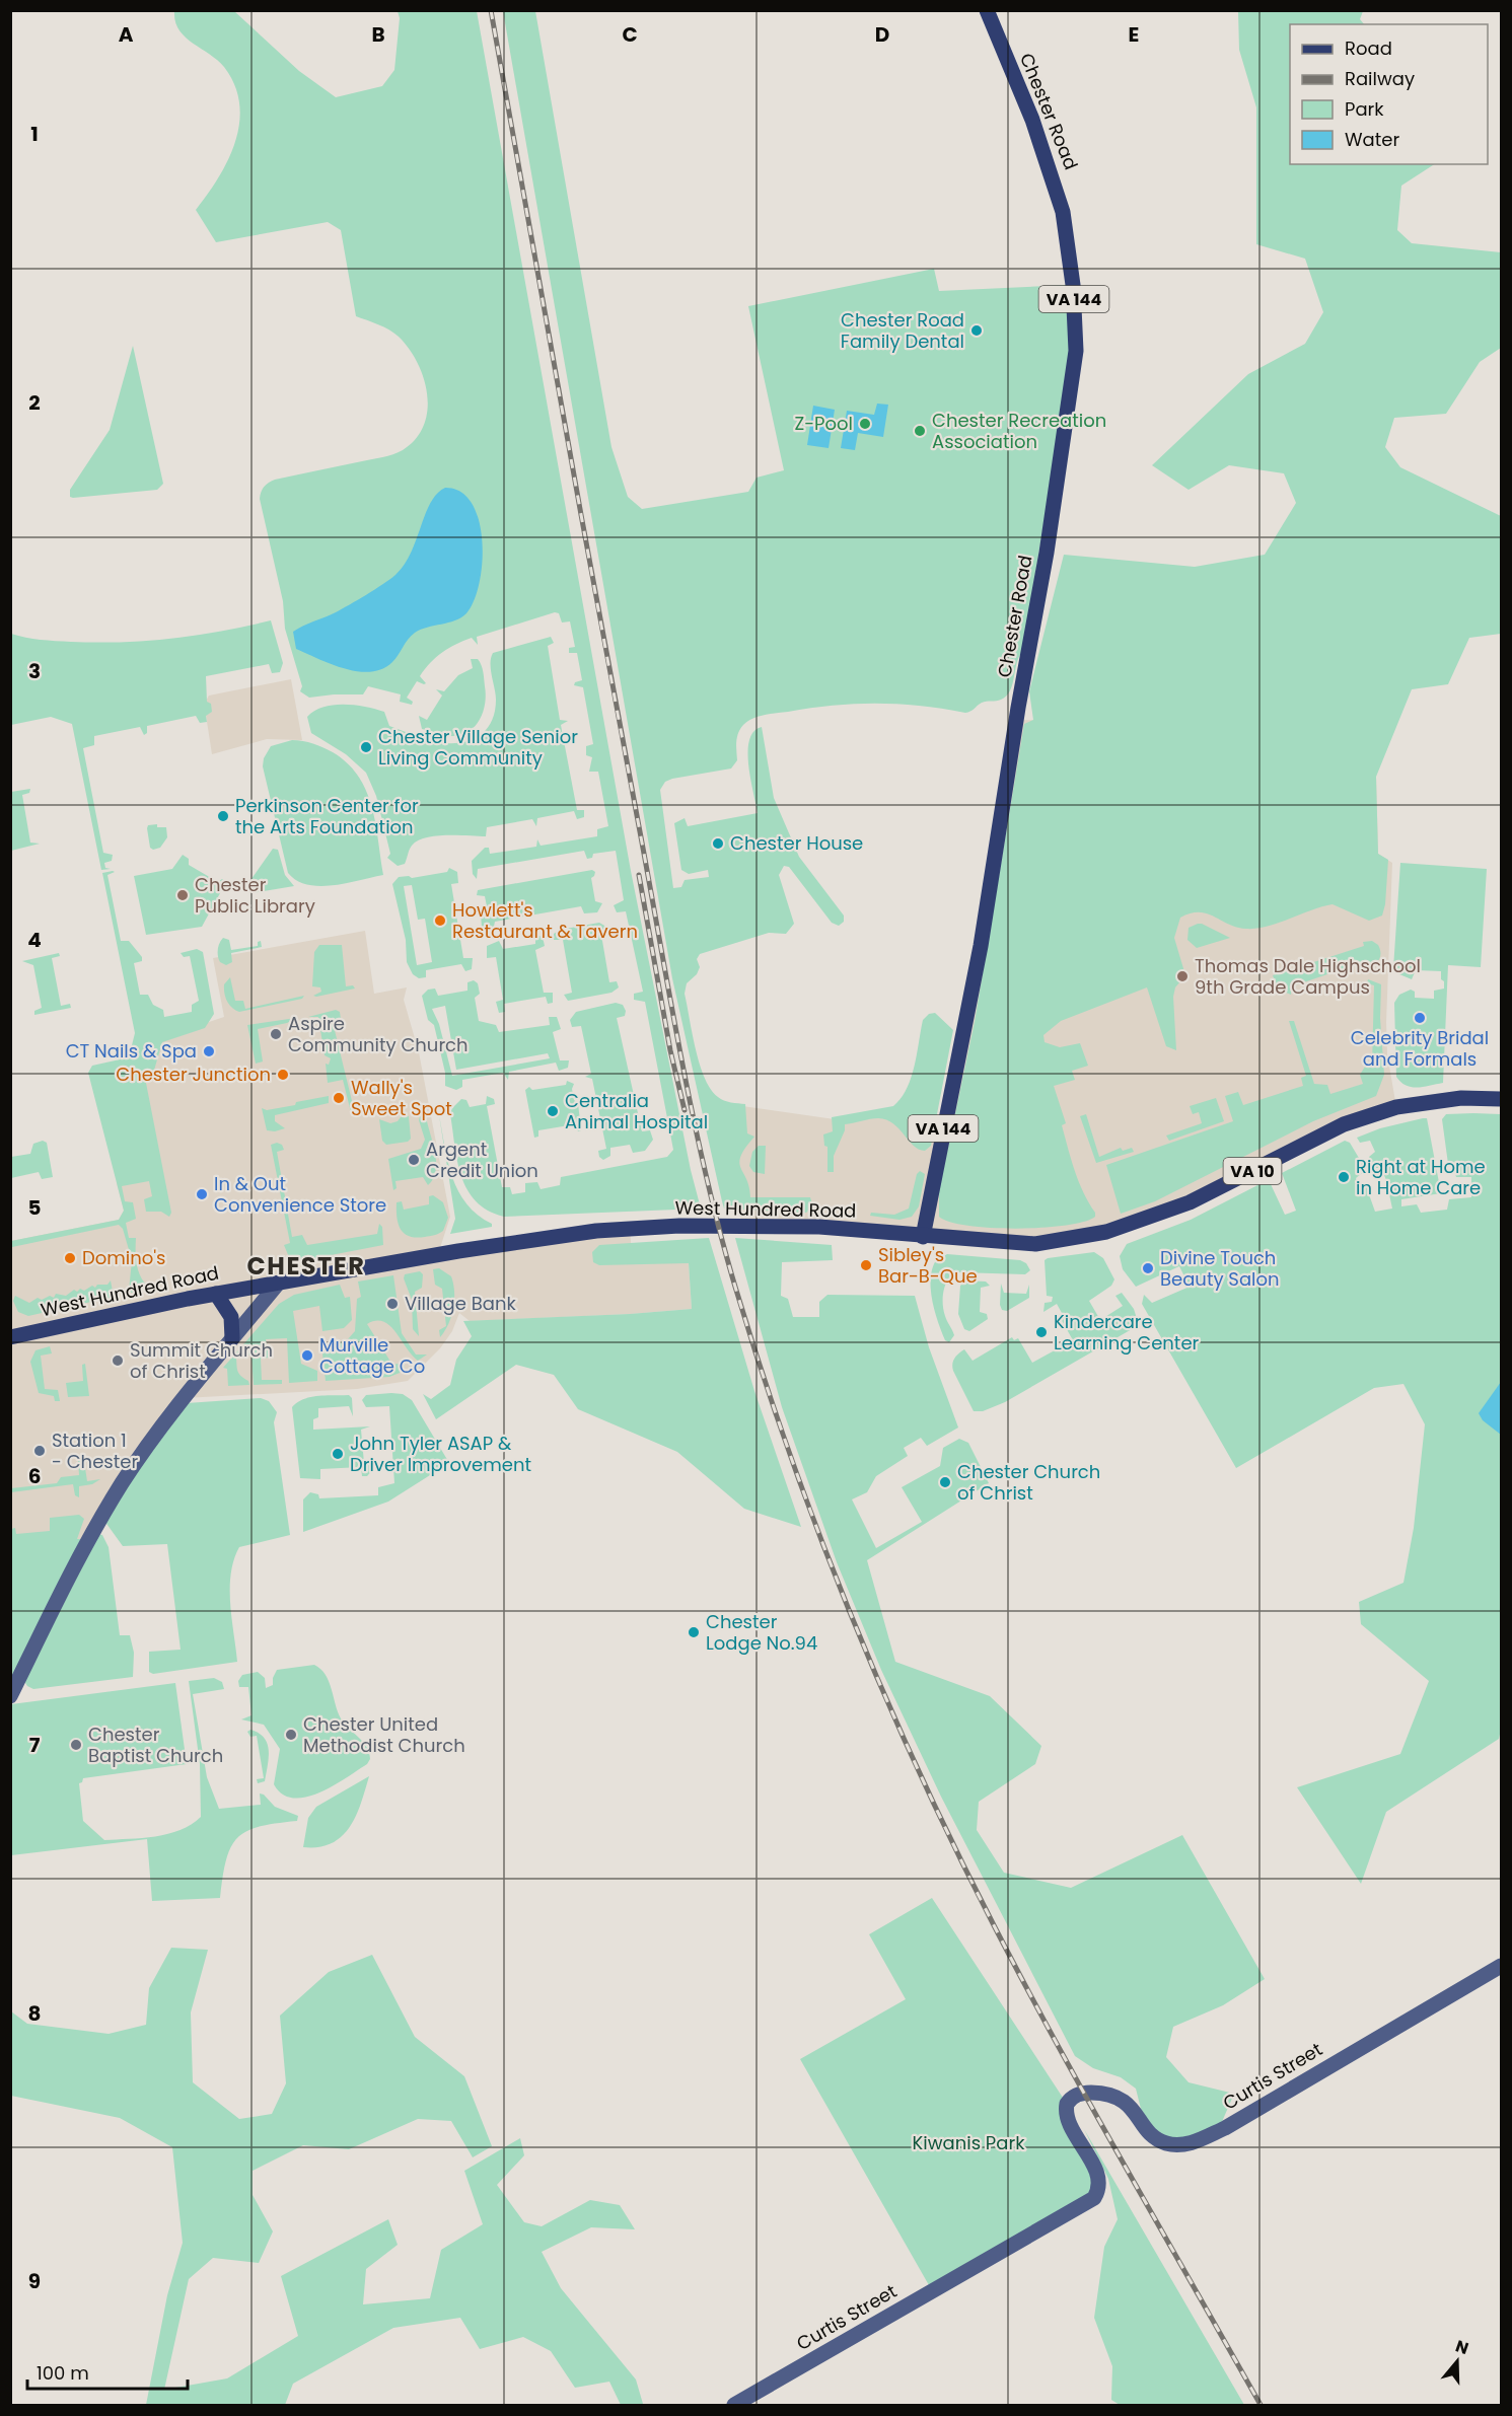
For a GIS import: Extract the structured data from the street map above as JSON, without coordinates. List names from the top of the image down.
{
  "streets": {
    "main road": [
      "Chester Road",
      "VA 144",
      "VA 10",
      "West Hundred Road"
    ],
    "street": ["Curtis Street"]
  },
  "crossings": [
    ["Chester Road", "West Hundred Road"]
  ],
  "districts": ["CHESTER"],
  "parks": ["Kiwanis Park"],
  "places": [
    "Chester Road Family Dental",
    "Z-Pool",
    "Chester Recreation Association",
    "Chester Village Senior Living Community",
    "Perkinson Center for the Arts Foundation",
    "Chester House",
    "Chester Public Library",
    "Howlett's Restaurant & Tavern",
    "Thomas Dale Highschool 9th Grade Campus",
    "Celebrity Bridal and Formals",
    "Aspire Community Church",
    "CT Nails & Spa",
    "Chester Junction",
    "Wally's Sweet Spot",
    "Centralia Animal Hospital",
    "Argent Credit Union",
    "Right at Home in Home Care",
    "In & Out Convenience Store",
    "Domino's",
    "Sibley's Bar-B-Que",
    "Divine Touch Beauty Salon",
    "Village Bank",
    "Kindercare Learning Center",
    "Murville Cottage Co",
    "Summit Church of Christ",
    "Station 1 - Chester",
    "John Tyler ASAP & Driver Improvement",
    "Chester Church of Christ",
    "Chester Lodge No.94",
    "Chester United Methodist Church",
    "Chester Baptist Church"
  ],
  "legend": [
    "Road",
    "Railway",
    "Park",
    "Water"
  ],
  "scale_bar": "100 m",
  "north": "top",
  "grid": {
    "columns": [
      "A",
      "B",
      "C",
      "D",
      "E"
    ],
    "rows": [
      "1",
      "2",
      "3",
      "4",
      "5",
      "6",
      "7",
      "8",
      "9"
    ]
  }
}
